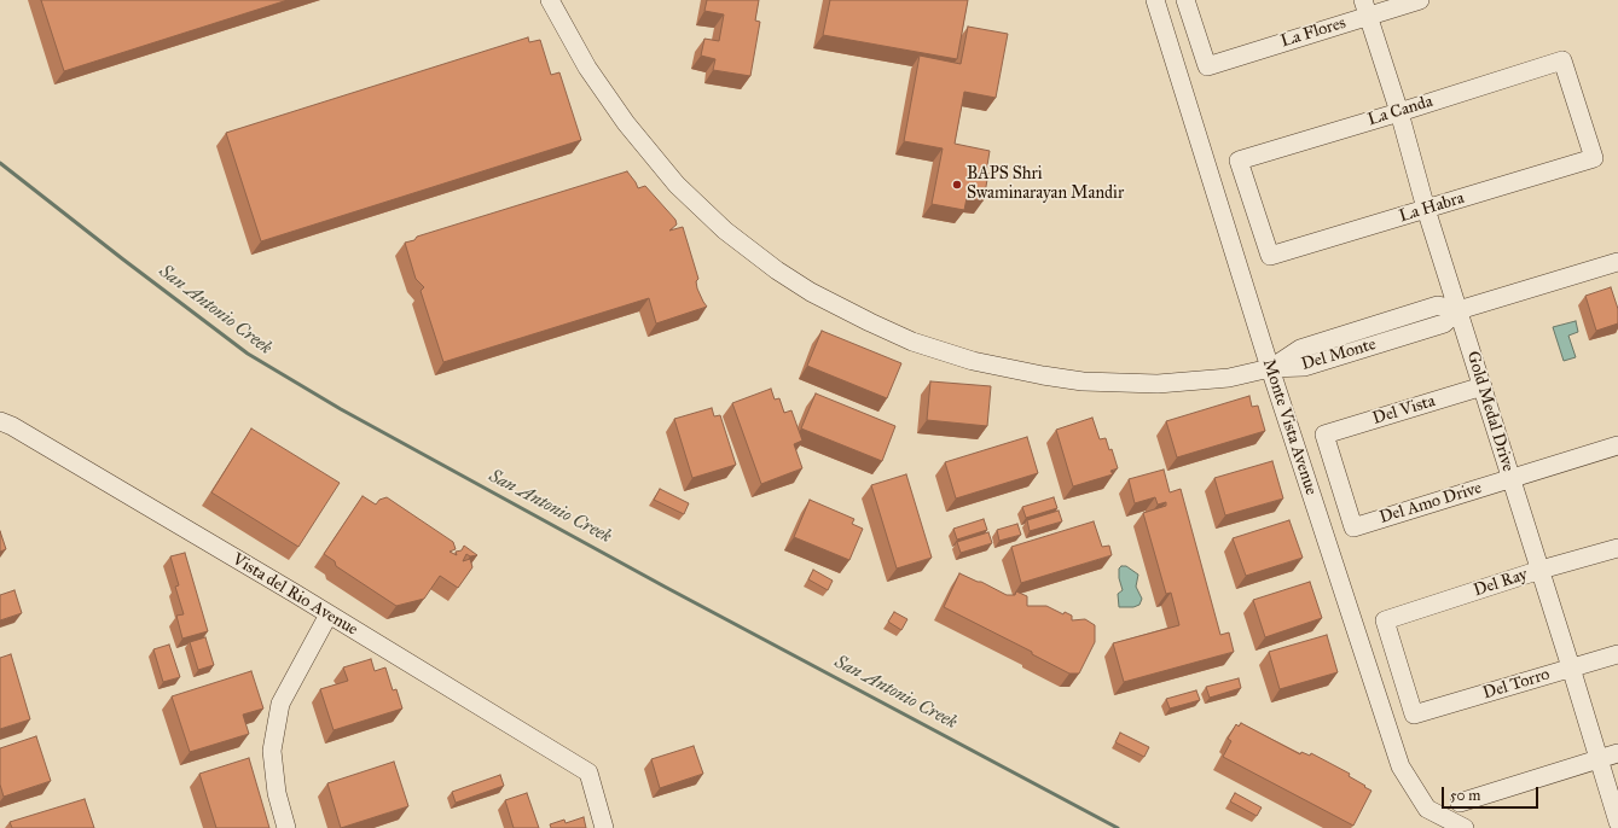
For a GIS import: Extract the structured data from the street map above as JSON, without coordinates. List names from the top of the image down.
{
  "streets": {
    "street": [
      "La Flores",
      "La Canda",
      "La Habra",
      "Del Monte",
      "Del Vista",
      "Gold Medal Drive",
      "Monte Vista Avenue",
      "Del Amo Drive",
      "Del Ray",
      "Vista del Rio Avenue",
      "Del Torro"
    ]
  },
  "crossings": [
    ["La Flores", "Gold Medal Drive"],
    ["La Canda", "La Habra"],
    ["La Canda", "Gold Medal Drive"],
    ["La Habra", "Gold Medal Drive"],
    ["Del Monte", "Gold Medal Drive"],
    ["Del Monte", "Monte Vista Avenue"],
    ["Del Vista", "Gold Medal Drive"],
    ["Del Vista", "Del Amo Drive"],
    ["Gold Medal Drive", "Del Amo Drive"],
    ["Gold Medal Drive", "Del Ray"],
    ["Gold Medal Drive", "Del Torro"],
    ["Del Ray", "Del Torro"]
  ],
  "water": ["San Antonio Creek"],
  "places": ["BAPS Shri Swaminarayan Mandir"],
  "scale_bar": "50 m"
}
